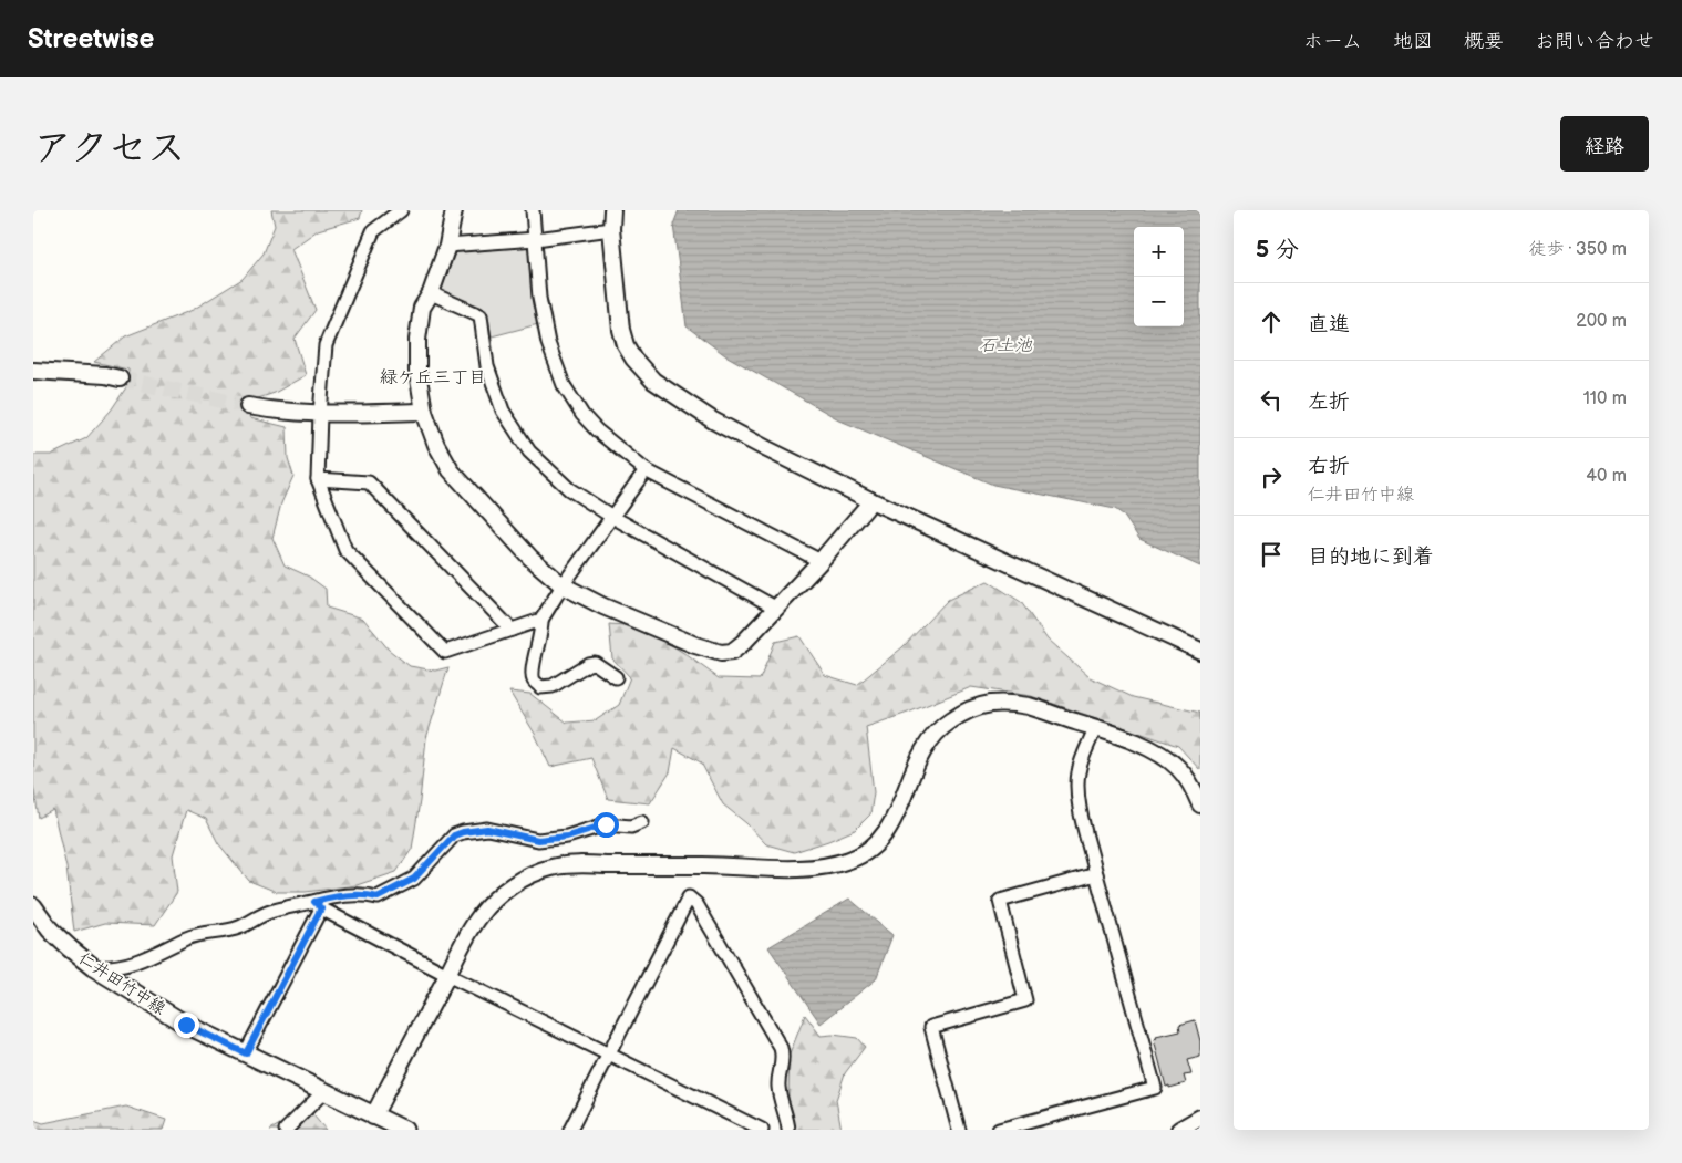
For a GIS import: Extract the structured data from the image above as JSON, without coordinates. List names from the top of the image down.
{
  "streets": {
    "main road": ["仁井田竹中線"]
  },
  "districts": ["緑ケ丘三丁目"],
  "water": ["石土池"],
  "page": {
    "header": "Streetwise",
    "nav": [
      "ホーム",
      "地図",
      "概要",
      "お問い合わせ"
    ],
    "title": "アクセス",
    "buttons": "経路",
    "heading": ["5 分", "徒歩 · 350 m"],
    "map_buttons": ["+", "−"],
    "list": [
      ["直進", "200 m"],
      ["左折", "110 m"],
      ["右折", "仁井田竹中線", "40 m"],
      "目的地に到着"
    ]
  }
}
